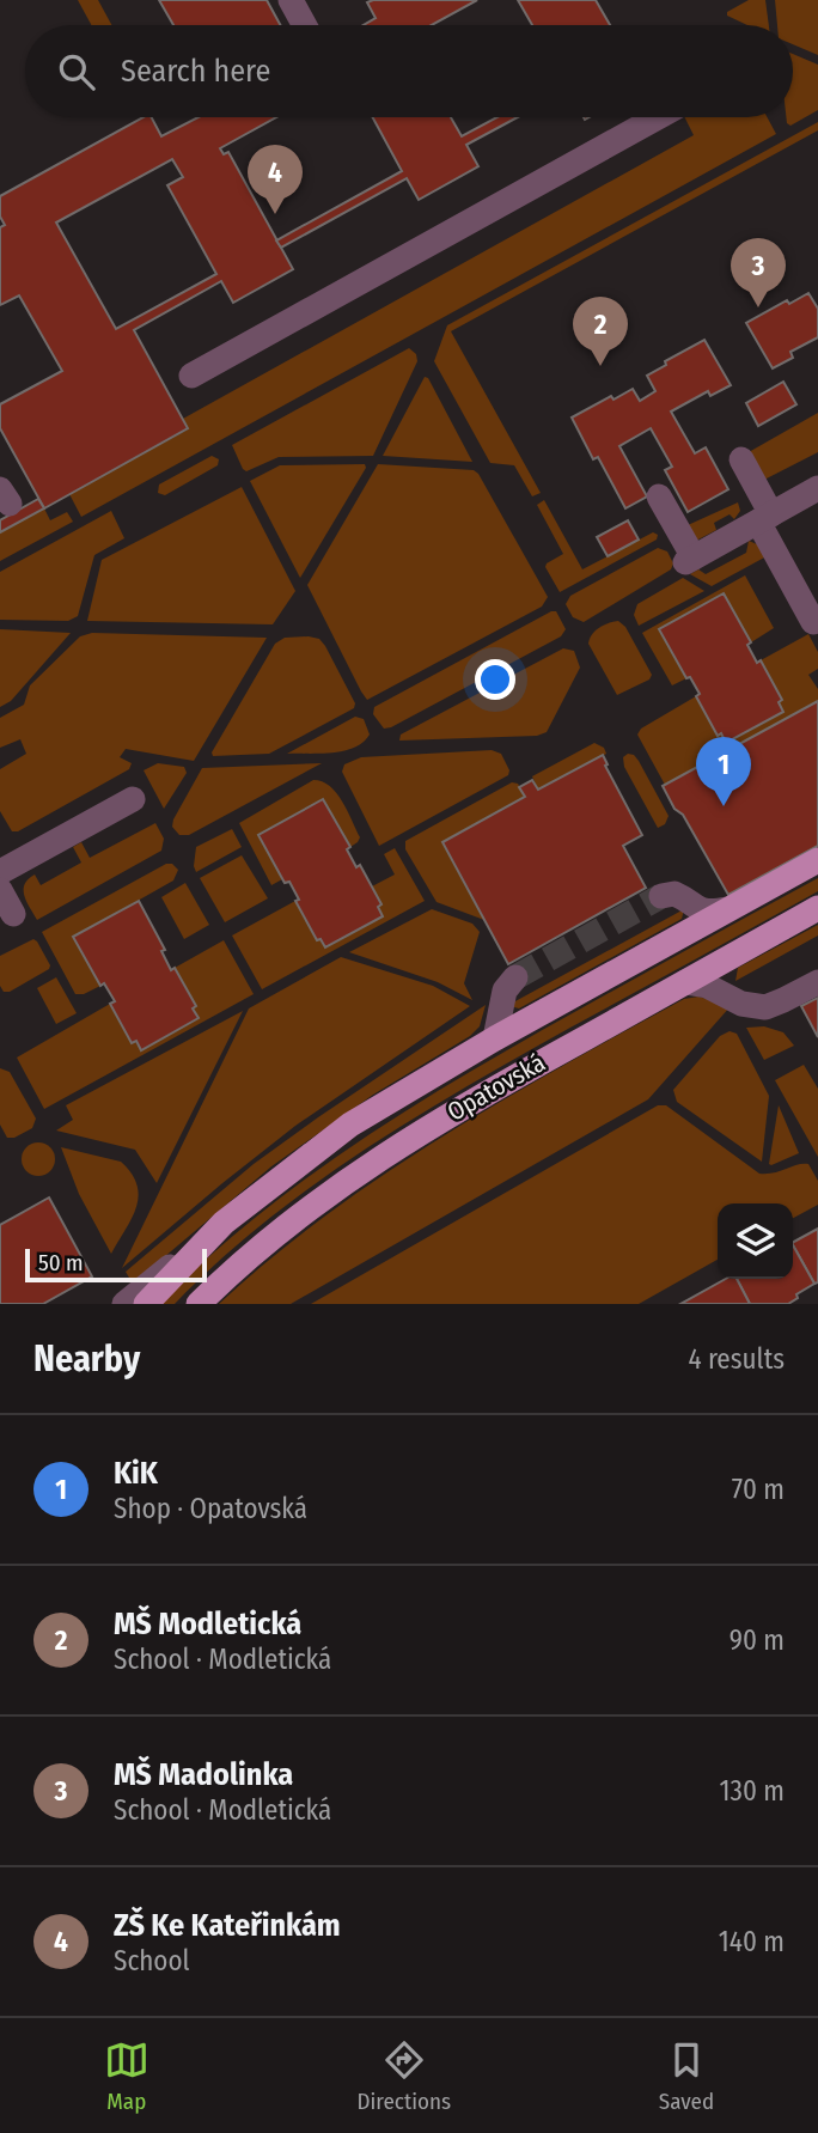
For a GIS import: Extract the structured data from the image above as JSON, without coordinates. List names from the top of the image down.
{
  "streets": {
    "main road": ["Opatovská"]
  },
  "scale_bar": "50 m",
  "page": {
    "search": "Search here",
    "pins": [
      "4",
      "3",
      "2",
      "1"
    ],
    "scale": "50 m",
    "heading": ["Nearby", "4 results"],
    "list": [
      {
        "mark": "1",
        "name": "KiK",
        "note": "Shop · Opatovská",
        "value": "70 m"
      },
      {
        "mark": "2",
        "name": "MŠ Modletická",
        "note": "School · Modletická",
        "value": "90 m"
      },
      {
        "mark": "3",
        "name": "MŠ Madolinka",
        "note": "School · Modletická",
        "value": "130 m"
      },
      {
        "mark": "4",
        "name": "ZŠ Ke Kateřinkám",
        "note": "School",
        "value": "140 m"
      }
    ],
    "nav": ["Map", "Directions", "Saved"]
  }
}
